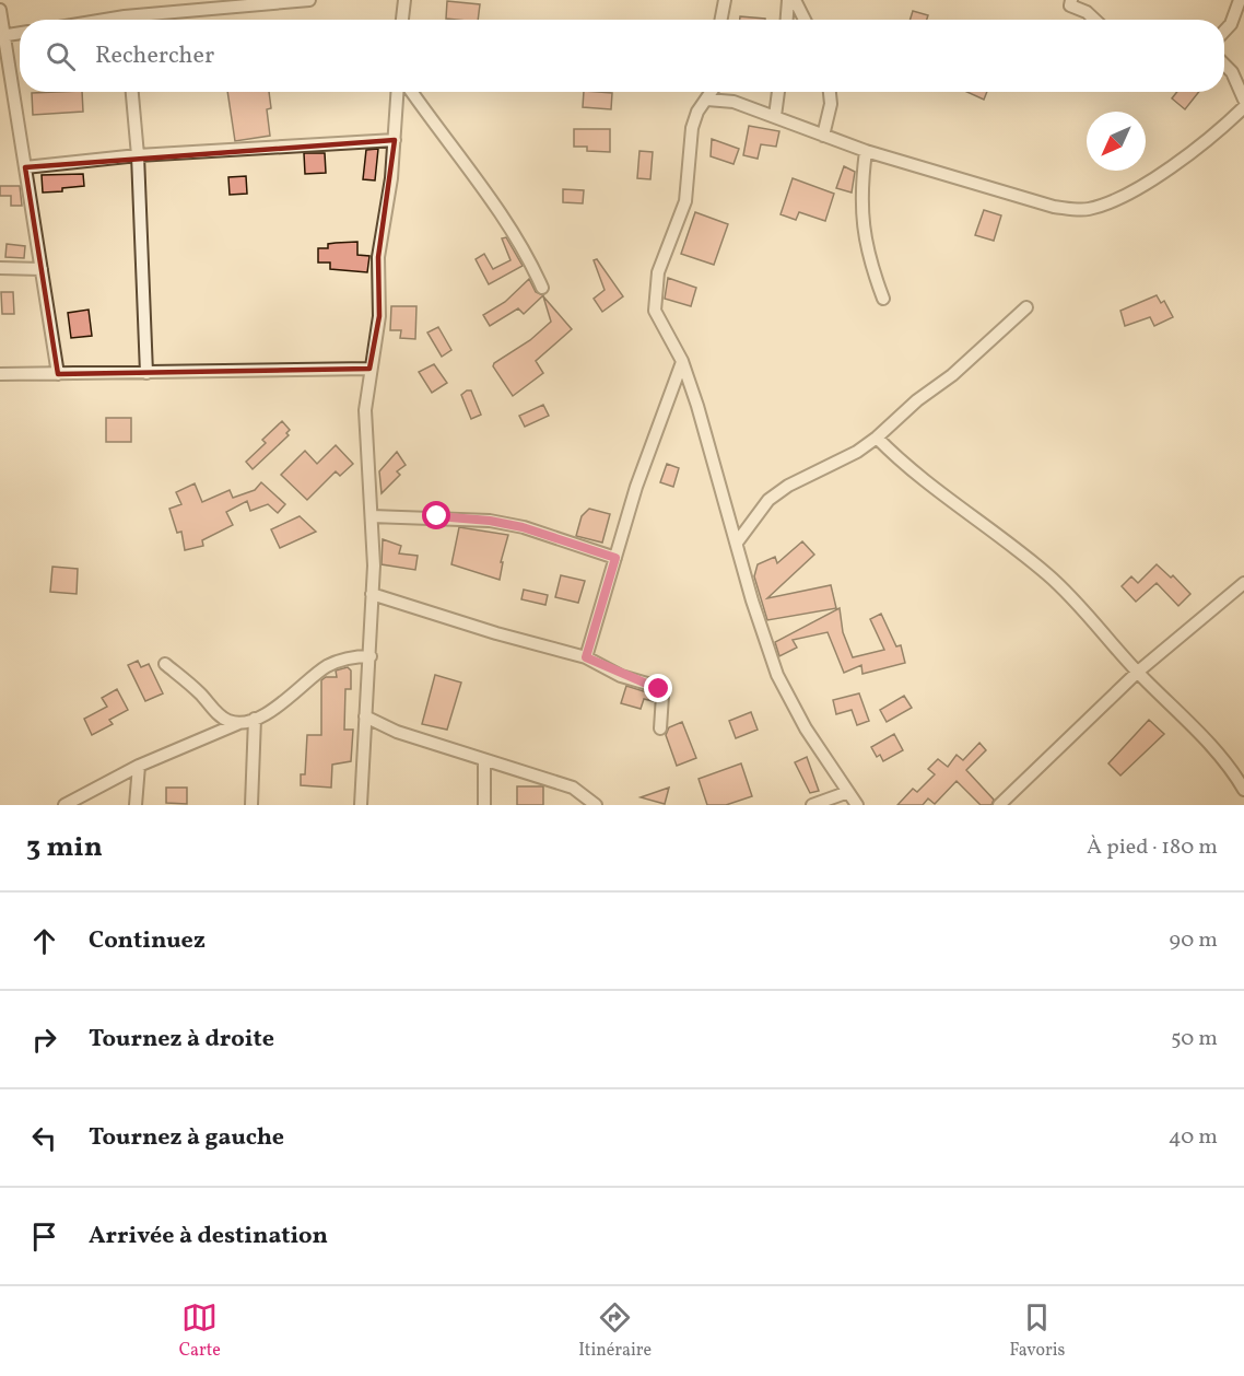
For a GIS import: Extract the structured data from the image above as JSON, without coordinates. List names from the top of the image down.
{
  "north": "bottom left",
  "page": {
    "search": "Rechercher",
    "heading": ["3 min", "À pied · 180 m"],
    "list": [
      ["Continuez", "90 m"],
      ["Tournez à droite", "50 m"],
      ["Tournez à gauche", "40 m"],
      "Arrivée à destination"
    ],
    "nav": ["Carte", "Itinéraire", "Favoris"]
  }
}
